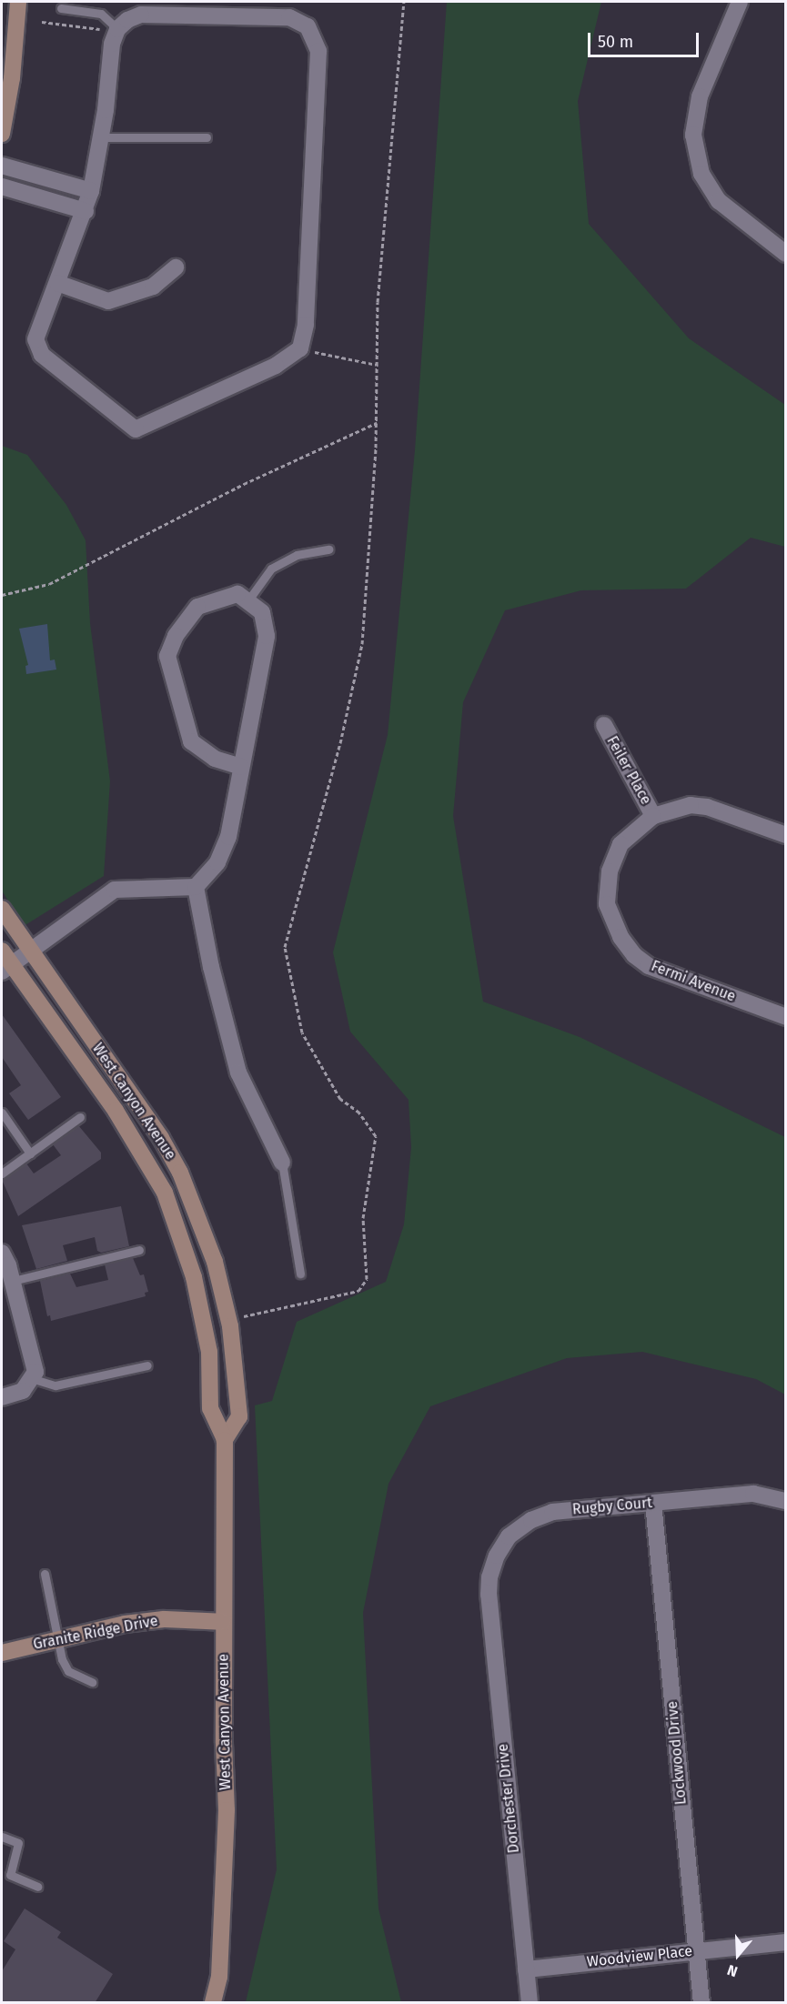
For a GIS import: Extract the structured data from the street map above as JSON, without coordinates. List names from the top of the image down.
{
  "streets": {
    "street": [
      "Feiler Place",
      "Fermi Avenue",
      "West Canyon Avenue",
      "Rugby Court",
      "Granite Ridge Drive",
      "Lockwood Drive",
      "Dorchester Drive",
      "Woodview Place"
    ]
  },
  "crossings": [
    ["Feiler Place", "Fermi Avenue"],
    ["West Canyon Avenue", "Granite Ridge Drive"],
    ["Rugby Court", "Lockwood Drive"],
    ["Rugby Court", "Dorchester Drive"],
    ["Lockwood Drive", "Woodview Place"],
    ["Dorchester Drive", "Woodview Place"]
  ],
  "scale_bar": "50 m",
  "north": "bottom"
}
